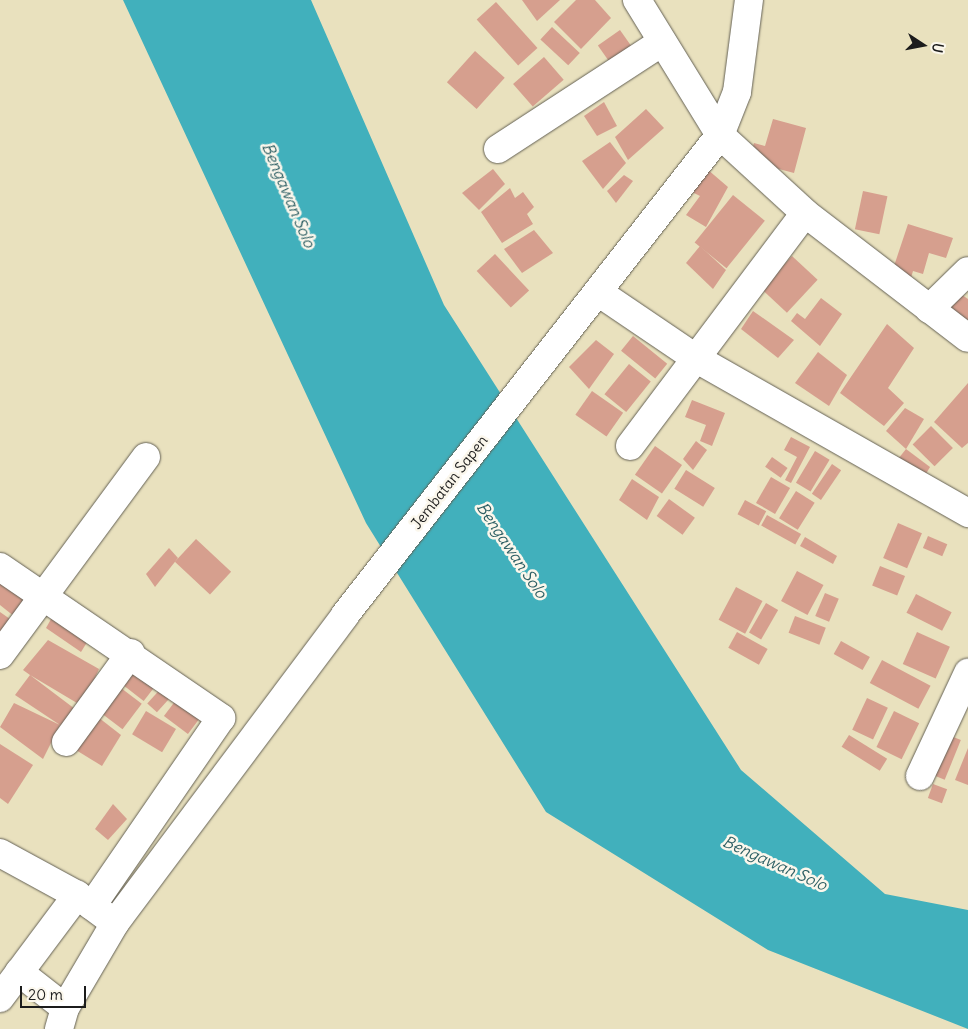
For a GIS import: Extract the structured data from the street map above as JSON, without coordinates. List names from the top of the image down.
{
  "streets": {
    "street": ["Jembatan Sapen"]
  },
  "water": ["Bengawan Solo"],
  "scale_bar": "20 m",
  "north": "right"
}
